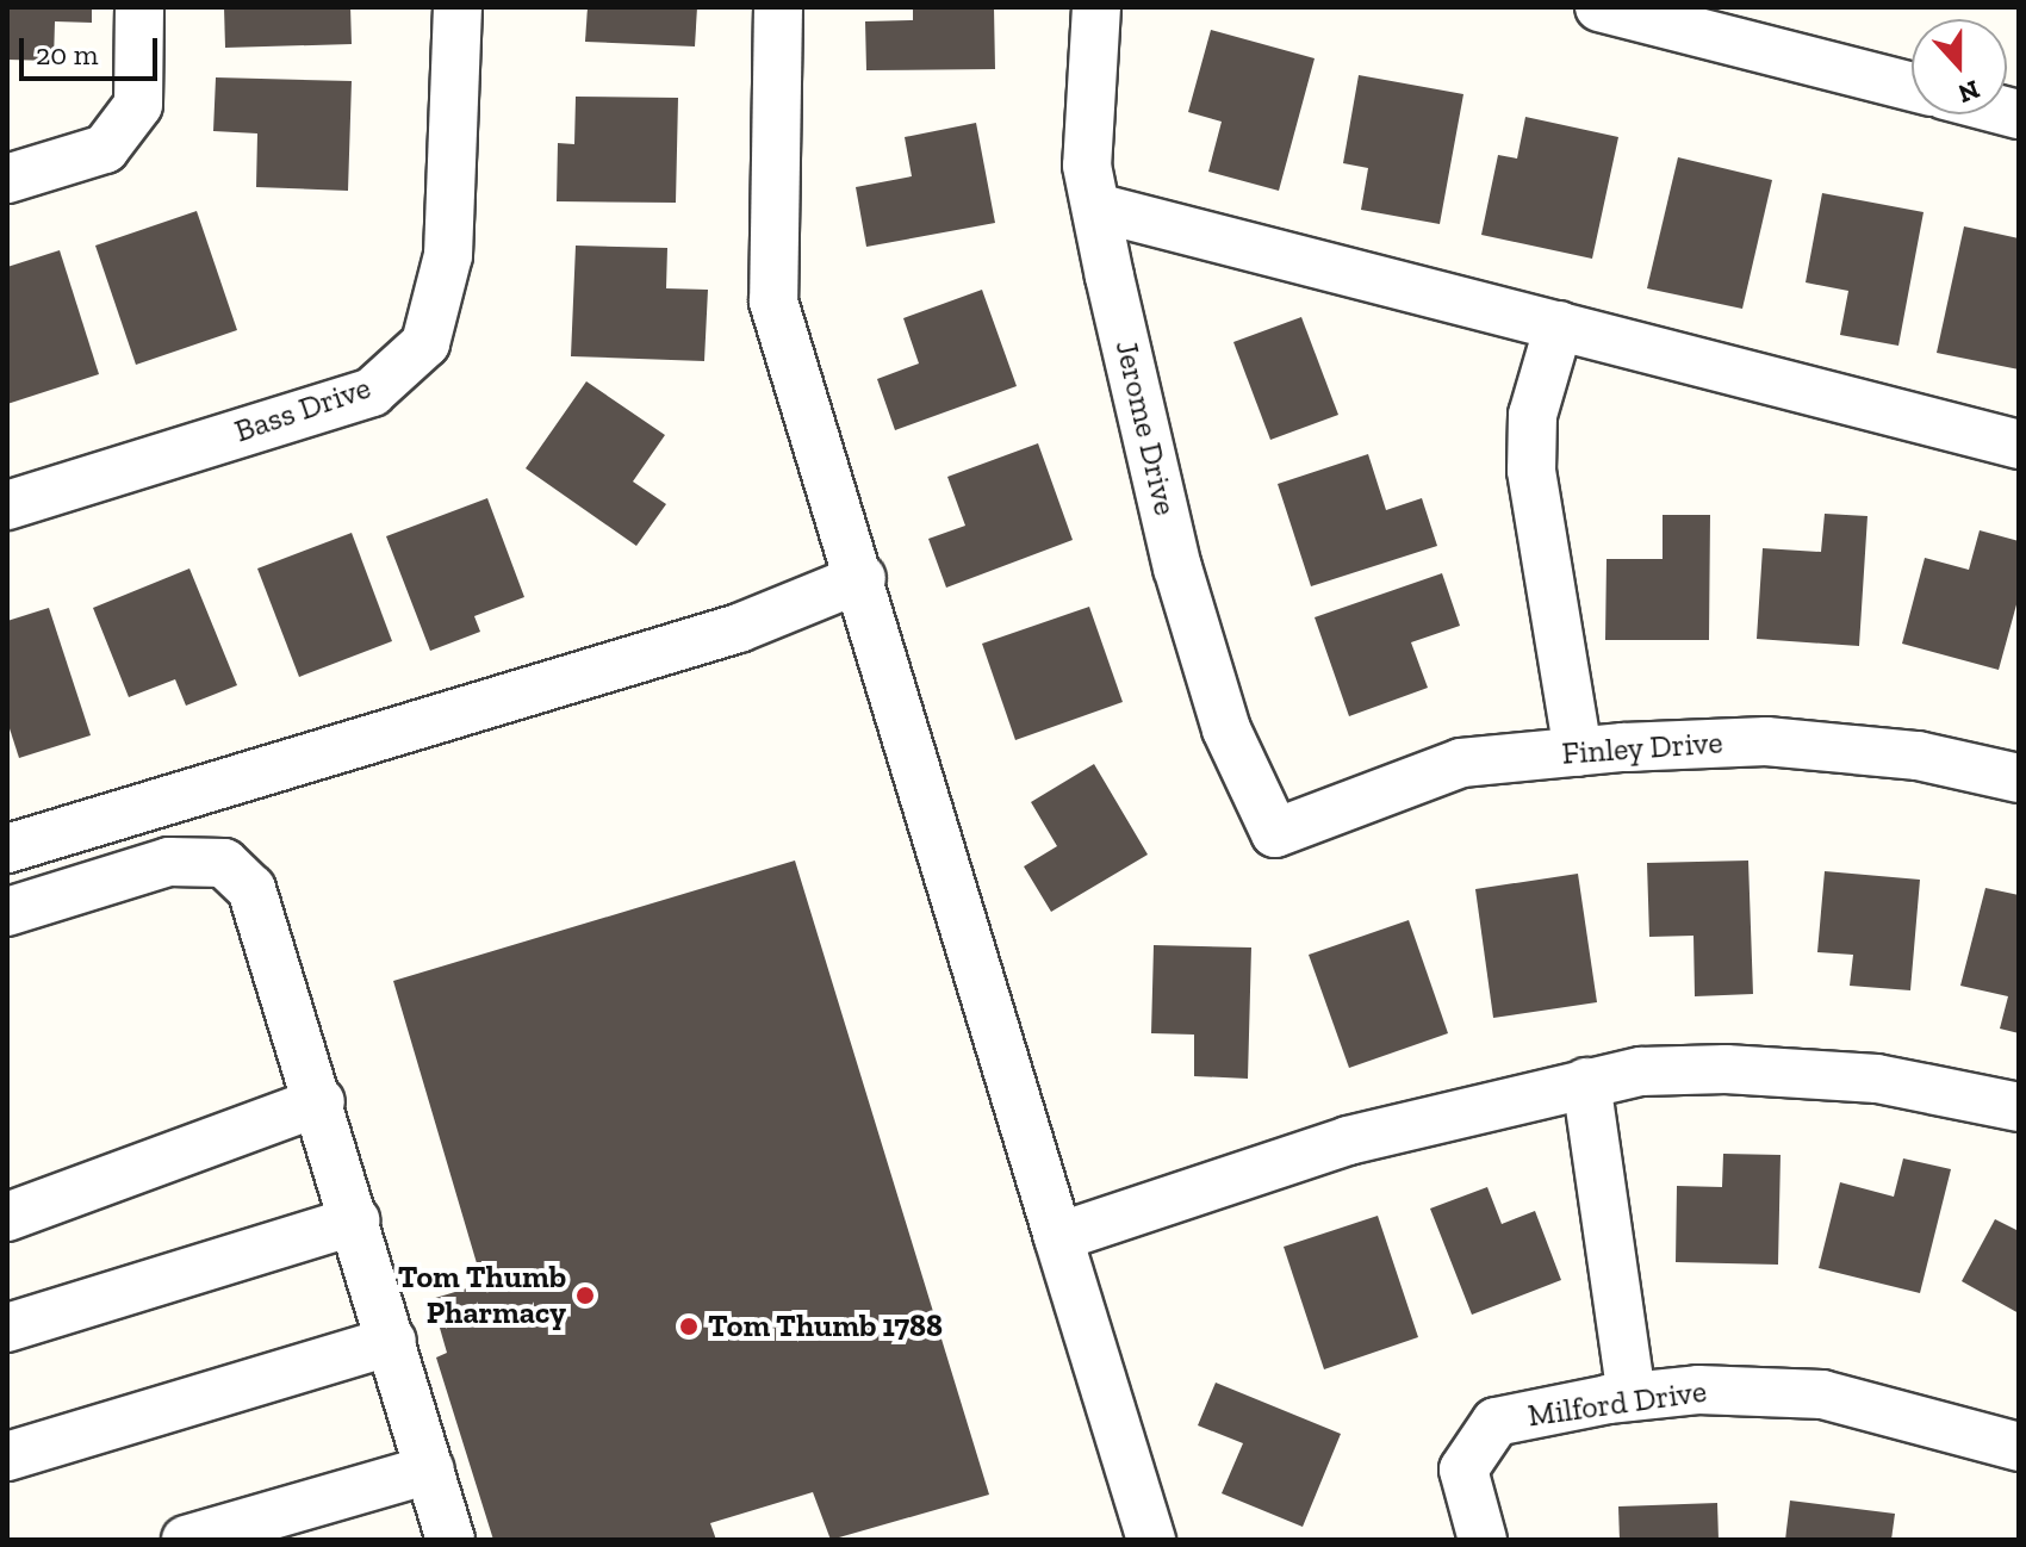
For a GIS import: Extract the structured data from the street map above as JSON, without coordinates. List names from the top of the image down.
{
  "streets": {
    "street": [
      "Bass Drive",
      "Jerome Drive",
      "Finley Drive",
      "Milford Drive"
    ]
  },
  "crossings": [
    ["Jerome Drive", "Finley Drive"]
  ],
  "places": ["Tom Thumb Pharmacy", "Tom Thumb 1788"],
  "scale_bar": "20 m",
  "north": "bottom"
}
